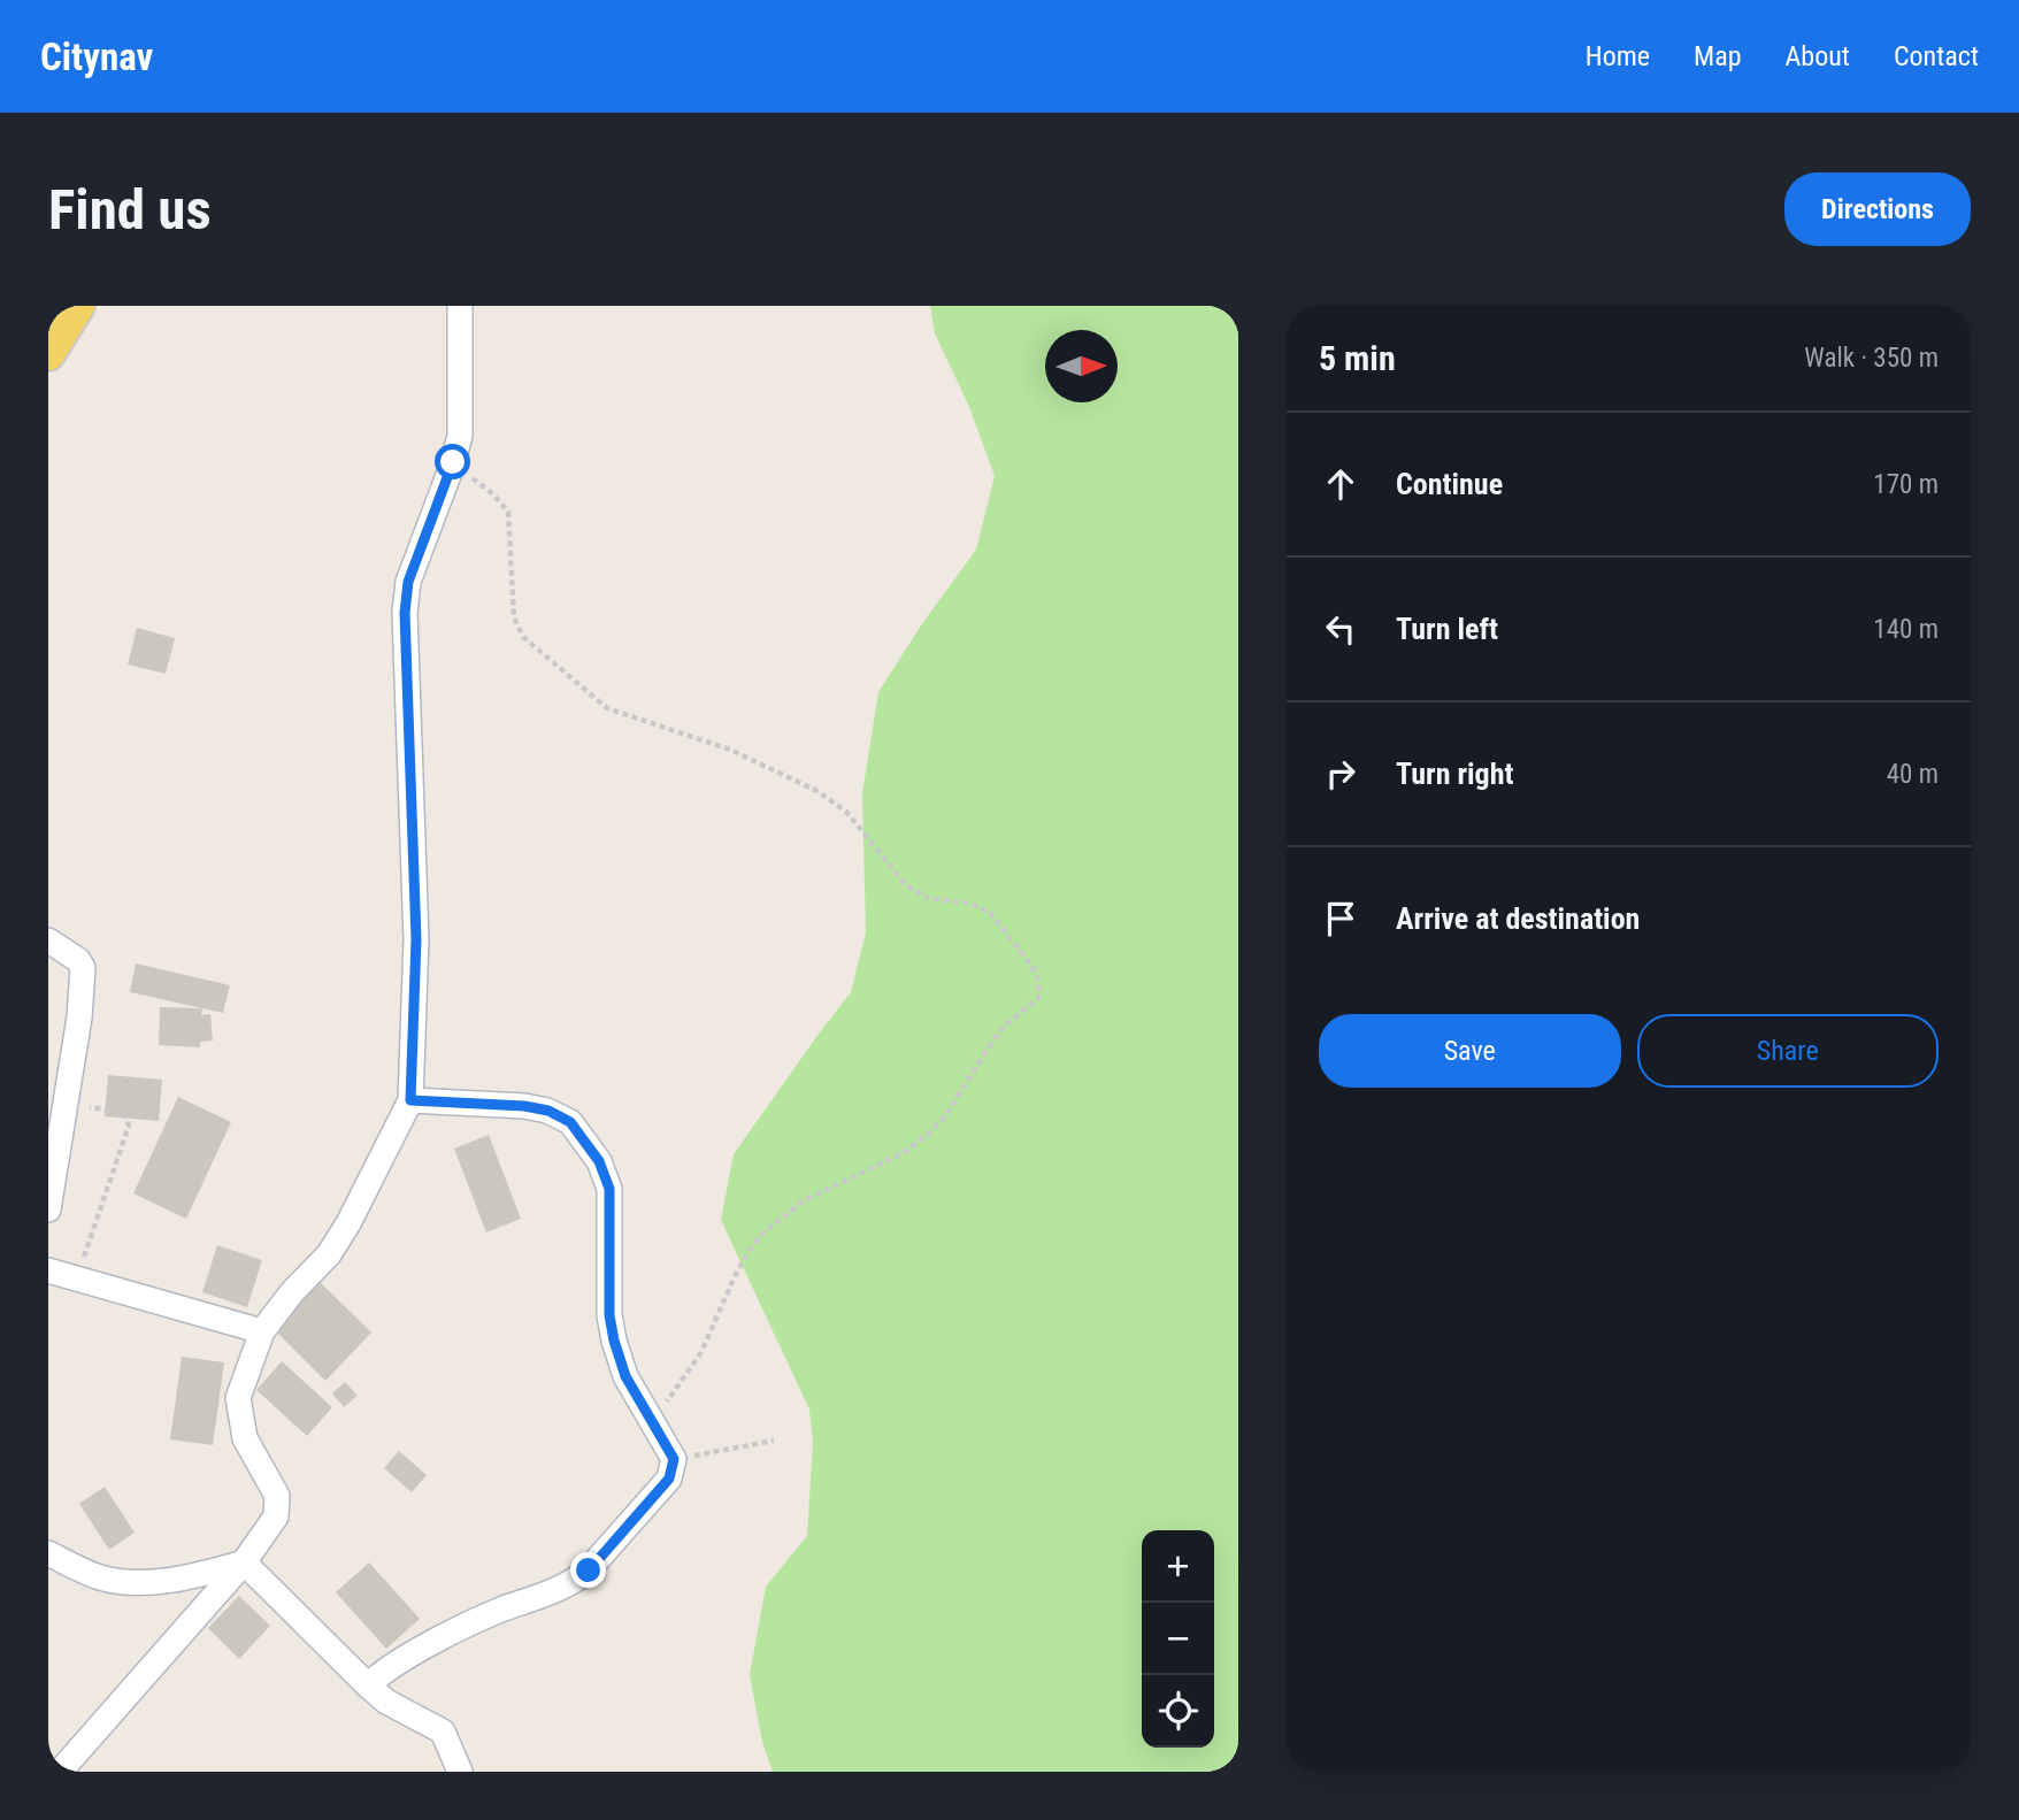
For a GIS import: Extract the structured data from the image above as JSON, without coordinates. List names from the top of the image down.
{
  "north": "right",
  "page": {
    "header": "Citynav",
    "nav": [
      "Home",
      "Map",
      "About",
      "Contact"
    ],
    "buttons": [
      "Directions",
      ["Save", "Share"]
    ],
    "title": "Find us",
    "heading": ["5 min", "Walk · 350 m"],
    "list": [
      ["Continue", "170 m"],
      ["Turn left", "140 m"],
      ["Turn right", "40 m"],
      "Arrive at destination"
    ],
    "map_buttons": ["+", "−"]
  }
}
